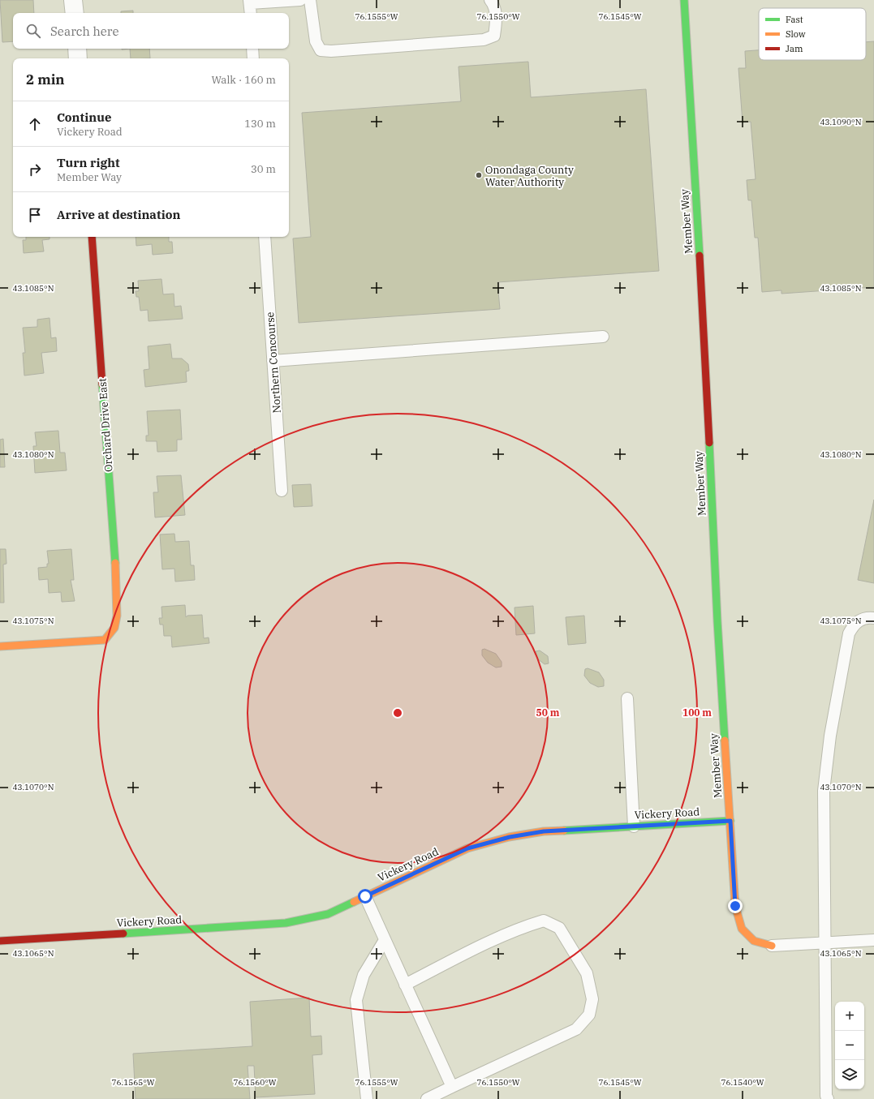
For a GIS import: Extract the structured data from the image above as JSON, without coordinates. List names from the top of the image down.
{
  "streets": {
    "street": ["Member Way", "Orchard Drive East", "Vickery Road"],
    "lane": ["Northern Concourse"]
  },
  "crossings": [
    ["Member Way", "Vickery Road"]
  ],
  "places": ["Onondaga County Water Authority"],
  "legend": ["Fast", "Slow", "Jam"],
  "page": {
    "search": "Search here",
    "heading": ["2 min", "Walk · 160 m"],
    "list": [
      ["Continue", "Vickery Road", "130 m"],
      ["Turn right", "Member Way", "30 m"],
      "Arrive at destination"
    ],
    "map_buttons": ["+", "−"]
  },
  "coordinates": [
    "76.1555°W",
    "76.1550°W",
    "76.1545°W",
    "43.1090°N",
    "43.1085°N",
    "43.1080°N",
    "43.1075°N",
    "43.1070°N",
    "43.1065°N",
    "76.1565°W",
    "76.1560°W",
    "76.1540°W"
  ],
  "rings": ["50 m", "100 m"]
}
